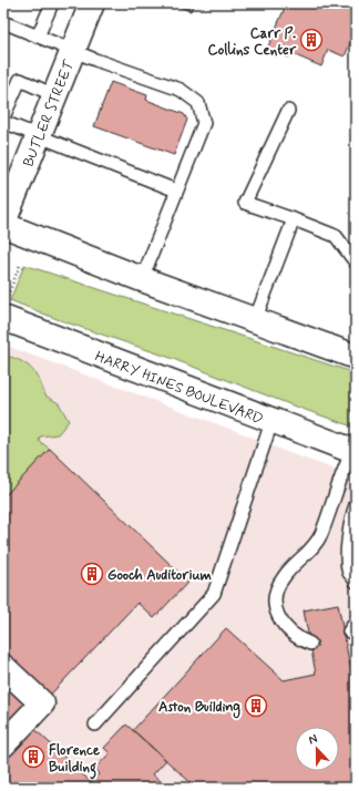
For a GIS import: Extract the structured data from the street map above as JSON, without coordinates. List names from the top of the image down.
{
  "streets": {
    "main road": ["BUTLER STREET", "HARRY HINES BOULEVARD"]
  },
  "places": {
    "building": [
      "Carr P. Collins Center",
      "Gooch Auditorium",
      "Aston Building",
      "Florence Building"
    ]
  },
  "north": "top"
}
